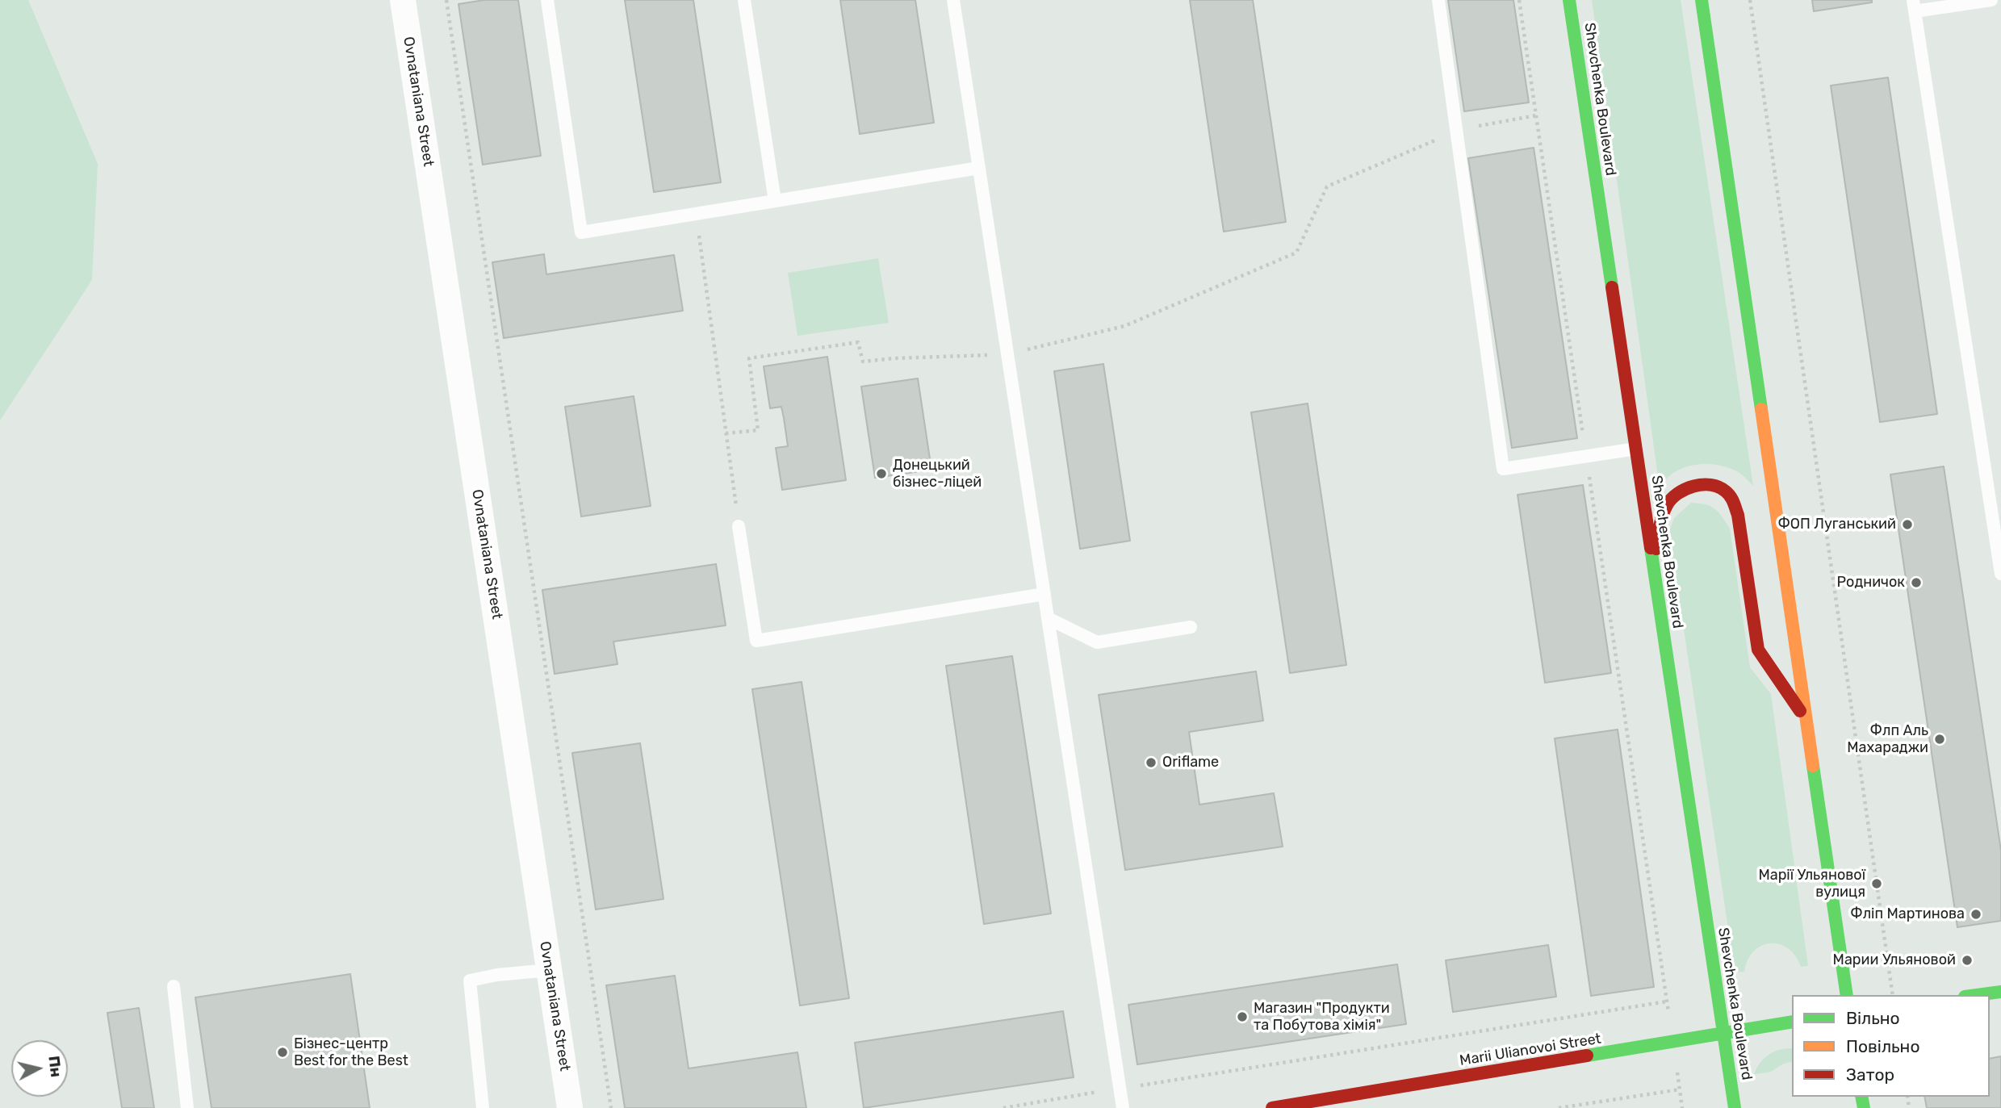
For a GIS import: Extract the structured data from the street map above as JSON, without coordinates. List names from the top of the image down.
{
  "streets": {
    "main road": ["Shevchenka Boulevard", "Marii Ulianovoi Street"],
    "street": ["Ovnataniana Street"]
  },
  "crossings": [
    ["Shevchenka Boulevard", "Marii Ulianovoi Street"]
  ],
  "places": [
    "Донецький бізнес-ліцей",
    "ФОП Луганський",
    "Родничок",
    "Флп Аль Махараджи",
    "Oriflame",
    "Марії Ульянової вулиця",
    "Фліп Мартинова",
    "Марии Ульяновой",
    "Магазин \"Продукти та Побутова хімія\"",
    "Бізнес-центр Best for the Best"
  ],
  "legend": ["Вільно", "Повільно", "Затор"],
  "north": "right"
}
